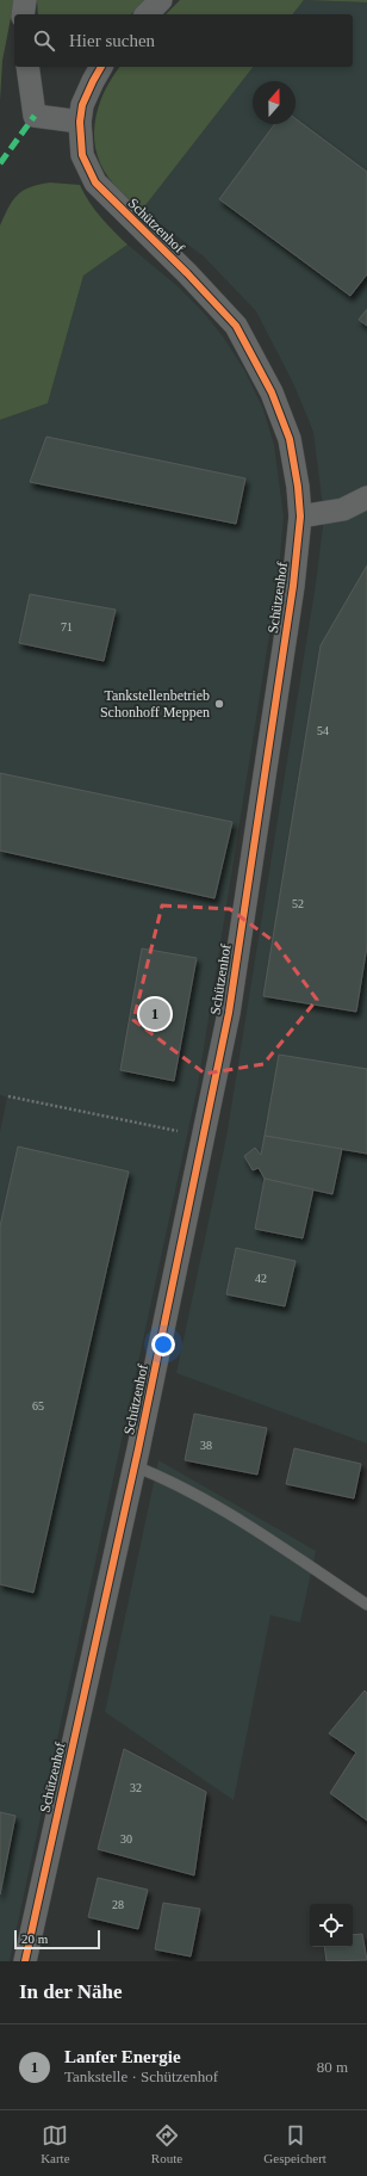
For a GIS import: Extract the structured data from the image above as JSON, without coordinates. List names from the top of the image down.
{
  "streets": {
    "street": ["Schützenhof"]
  },
  "places": ["Tankstellenbetrieb Schonhoff Meppen"],
  "house_numbers": [
    "71",
    "54",
    "52",
    "42",
    "65",
    "38",
    "32",
    "30",
    "28"
  ],
  "scale_bar": "20 m",
  "north": "top",
  "page": {
    "search": "Hier suchen",
    "pins": "1",
    "scale": "20 m",
    "heading": "In der Nähe",
    "list": [
      {
        "mark": "1",
        "name": "Lanfer Energie",
        "note": "Tankstelle · Schützenhof",
        "value": "80 m"
      }
    ],
    "nav": ["Karte", "Route", "Gespeichert"]
  }
}
